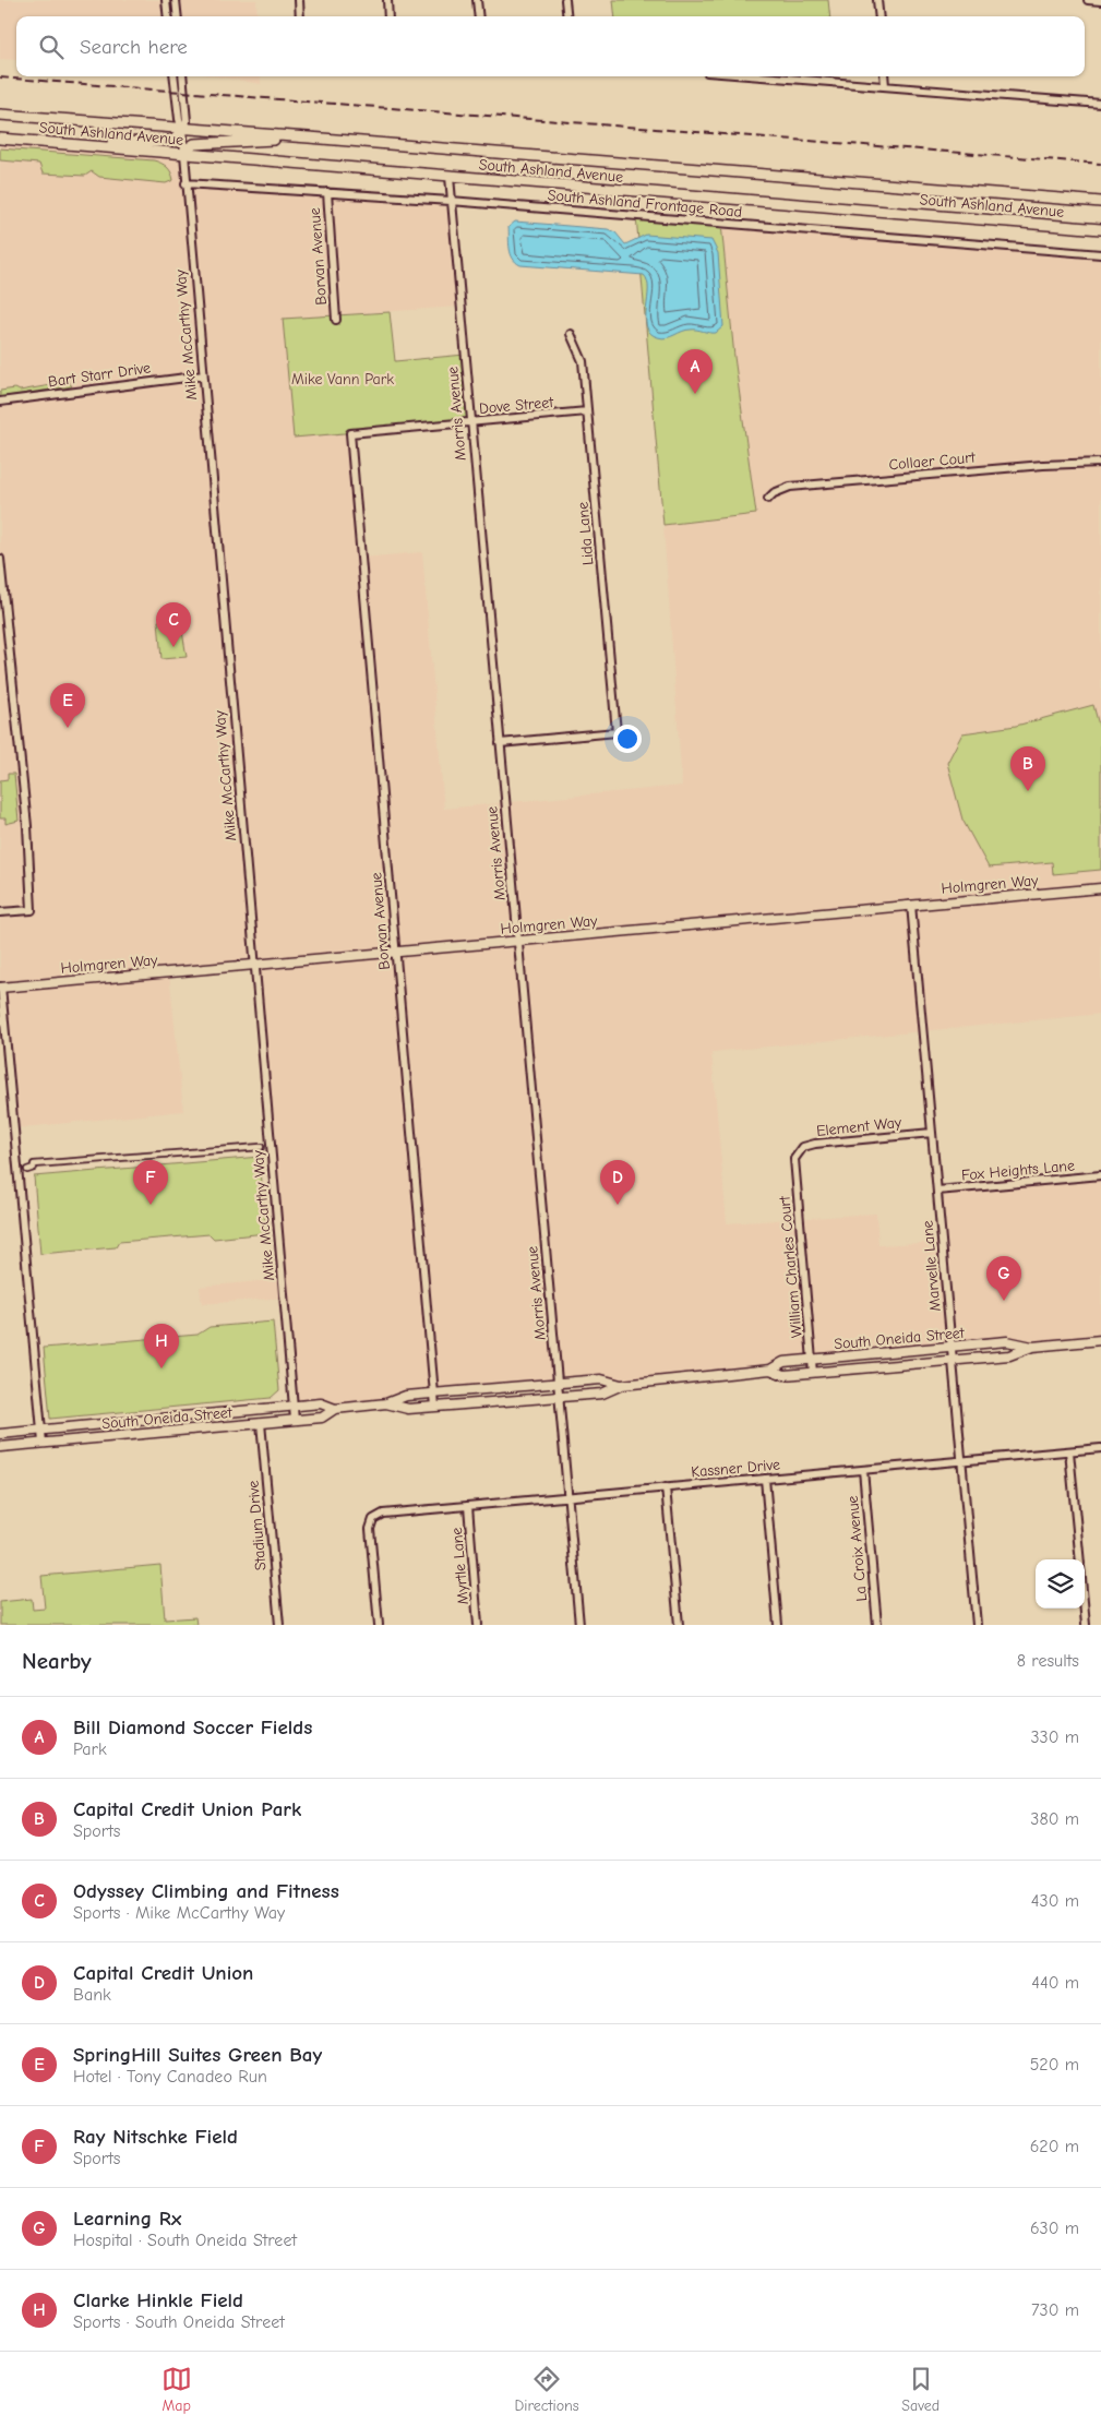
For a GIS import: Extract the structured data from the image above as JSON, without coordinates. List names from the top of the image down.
{
  "streets": {
    "main road": ["South Ashland Avenue"],
    "street": [
      "South Ashland Frontage Road",
      "Borvan Avenue",
      "Mike McCarthy Way",
      "Bart Starr Drive",
      "Dove Street",
      "Morris Avenue",
      "Collaer Court",
      "Lida Lane",
      "Holmgren Way",
      "Element Way",
      "Fox Heights Lane",
      "Marvelle Lane",
      "William Charles Court",
      "South Oneida Street",
      "Kassner Drive",
      "Stadium Drive",
      "La Croix Avenue",
      "Myrtle Lane"
    ]
  },
  "crossings": [
    ["South Ashland Avenue", "Mike McCarthy Way"],
    ["South Ashland Avenue", "Morris Avenue"],
    ["South Ashland Frontage Road", "Borvan Avenue"],
    ["South Ashland Frontage Road", "Mike McCarthy Way"],
    ["South Ashland Frontage Road", "Morris Avenue"],
    ["Borvan Avenue", "Dove Street"],
    ["Borvan Avenue", "Holmgren Way"],
    ["Borvan Avenue", "South Oneida Street"],
    ["Mike McCarthy Way", "Bart Starr Drive"],
    ["Mike McCarthy Way", "Holmgren Way"],
    ["Mike McCarthy Way", "South Oneida Street"],
    ["Dove Street", "Morris Avenue"],
    ["Dove Street", "Lida Lane"],
    ["Morris Avenue", "Lida Lane"],
    ["Morris Avenue", "Holmgren Way"],
    ["Morris Avenue", "South Oneida Street"],
    ["Morris Avenue", "Kassner Drive"],
    ["Holmgren Way", "Marvelle Lane"],
    ["Element Way", "Marvelle Lane"],
    ["Element Way", "William Charles Court"],
    ["Fox Heights Lane", "Marvelle Lane"],
    ["Marvelle Lane", "South Oneida Street"],
    ["Marvelle Lane", "Kassner Drive"],
    ["William Charles Court", "South Oneida Street"],
    ["South Oneida Street", "Stadium Drive"],
    ["Kassner Drive", "La Croix Avenue"],
    ["Kassner Drive", "Myrtle Lane"]
  ],
  "parks": ["Mike Vann Park"],
  "page": {
    "search": "Search here",
    "pins": [
      "A",
      "C",
      "E",
      "B",
      "D",
      "F",
      "G",
      "H"
    ],
    "heading": ["Nearby", "8 results"],
    "list": [
      {
        "mark": "A",
        "name": "Bill Diamond Soccer Fields",
        "note": "Park",
        "value": "330 m"
      },
      {
        "mark": "B",
        "name": "Capital Credit Union Park",
        "note": "Sports",
        "value": "380 m"
      },
      {
        "mark": "C",
        "name": "Odyssey Climbing and Fitness",
        "note": "Sports · Mike McCarthy Way",
        "value": "430 m"
      },
      {
        "mark": "D",
        "name": "Capital Credit Union",
        "note": "Bank",
        "value": "440 m"
      },
      {
        "mark": "E",
        "name": "SpringHill Suites Green Bay",
        "note": "Hotel · Tony Canadeo Run",
        "value": "520 m"
      },
      {
        "mark": "F",
        "name": "Ray Nitschke Field",
        "note": "Sports",
        "value": "620 m"
      },
      {
        "mark": "G",
        "name": "Learning Rx",
        "note": "Hospital · South Oneida Street",
        "value": "630 m"
      },
      {
        "mark": "H",
        "name": "Clarke Hinkle Field",
        "note": "Sports · South Oneida Street",
        "value": "730 m"
      }
    ],
    "nav": ["Map", "Directions", "Saved"]
  }
}
